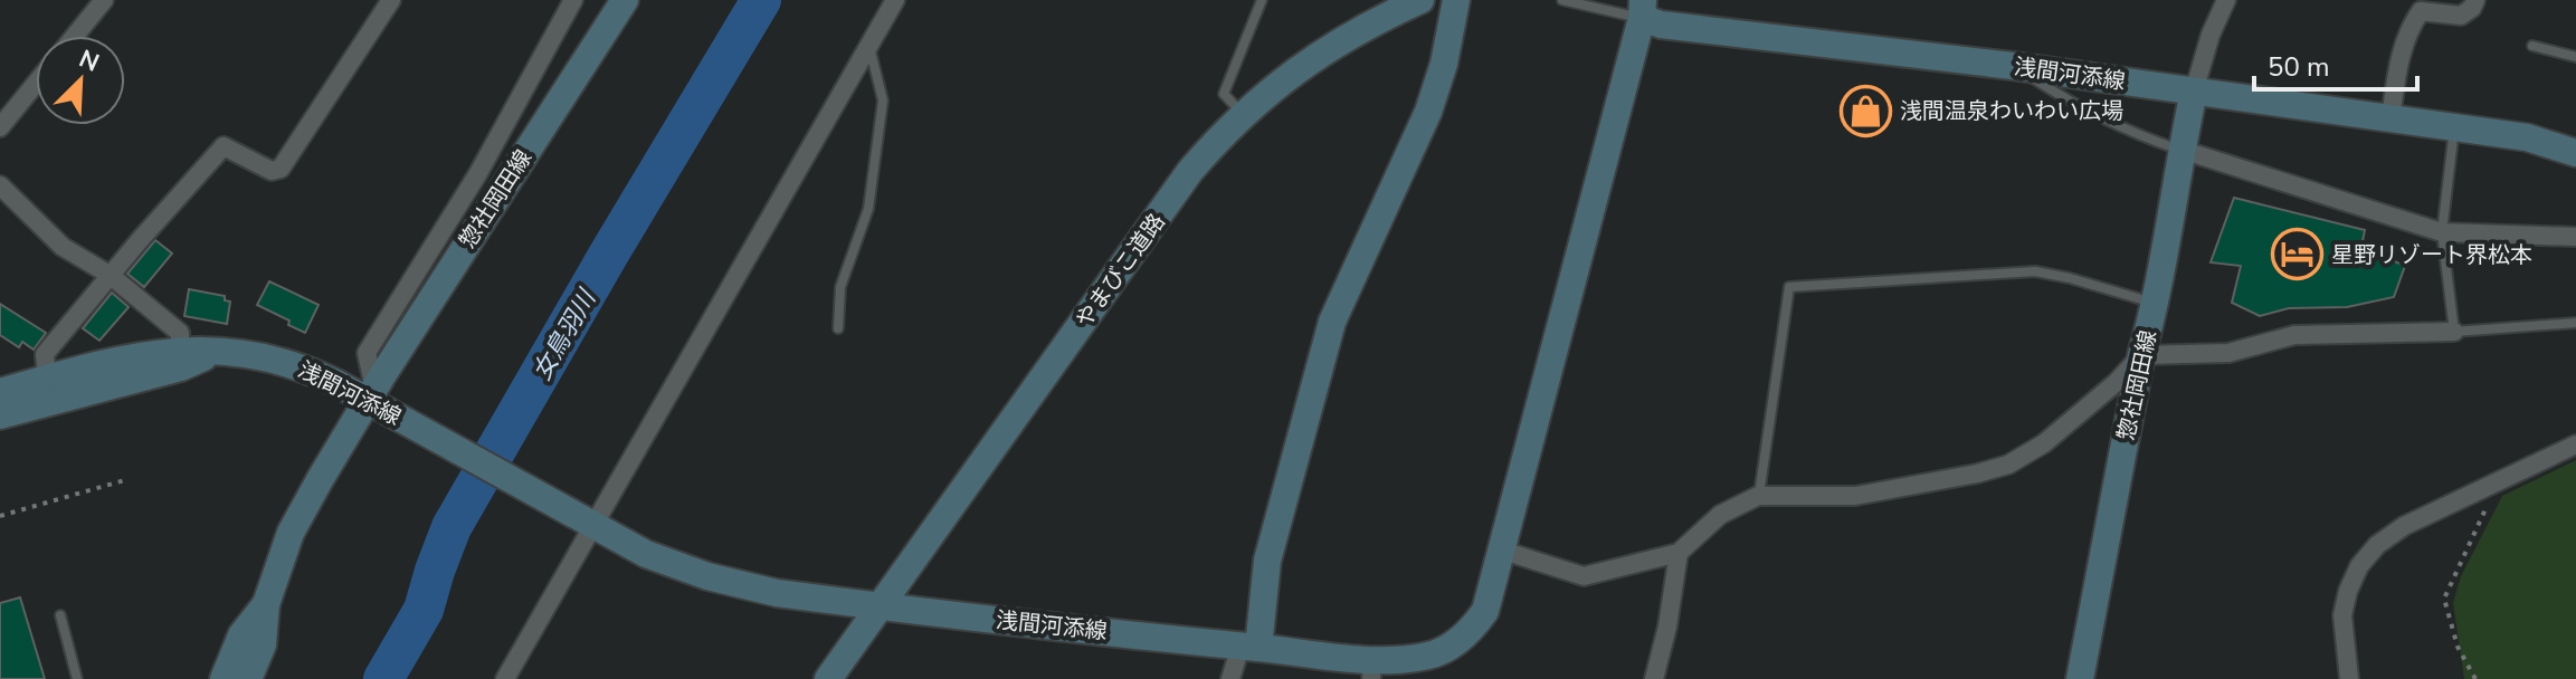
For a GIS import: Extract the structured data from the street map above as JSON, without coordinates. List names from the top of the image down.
{
  "streets": {
    "main road": ["浅間河添線", "惣社岡田線", "やまびこ道路"]
  },
  "crossings": [
    ["浅間河添線", "惣社岡田線"],
    ["浅間河添線", "やまびこ道路"]
  ],
  "water": ["女鳥羽川"],
  "places": {
    "shop": ["浅間温泉わいわい広場"],
    "hotel": ["星野リゾート界松本"]
  },
  "scale_bar": "50 m",
  "north": "top right"
}
